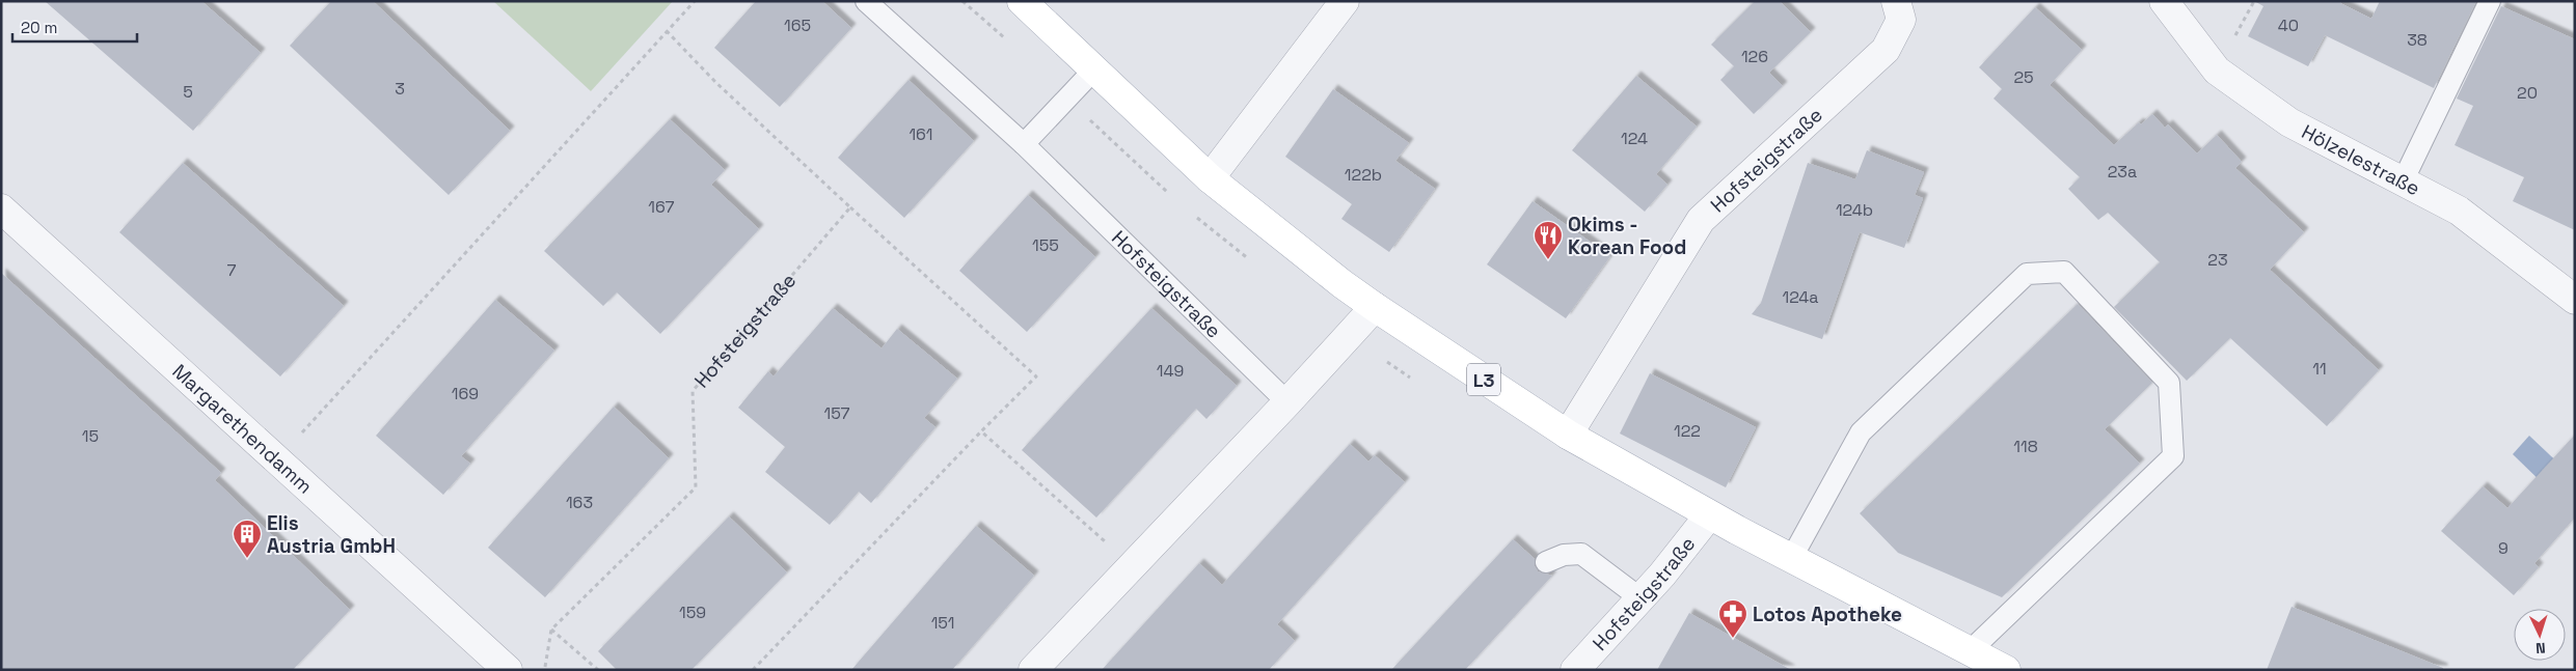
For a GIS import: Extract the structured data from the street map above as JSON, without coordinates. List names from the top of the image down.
{
  "streets": {
    "main road": ["Hofsteigstraße", "L3"],
    "street": ["Hölzelestraße", "Margarethendamm"]
  },
  "places": {
    "restaurant": ["Okims - Korean Food"],
    "building": ["Elis Austria GmbH"],
    "pharmacy": ["Lotos Apotheke"]
  },
  "house_numbers": [
    "165",
    "40",
    "38",
    "126",
    "25",
    "3",
    "5",
    "20",
    "161",
    "124",
    "23a",
    "122b",
    "167",
    "124b",
    "155",
    "23",
    "7",
    "124a",
    "11",
    "149",
    "169",
    "157",
    "122",
    "15",
    "118",
    "163",
    "9",
    "159",
    "151"
  ],
  "scale_bar": "20 m",
  "north": "bottom"
}
